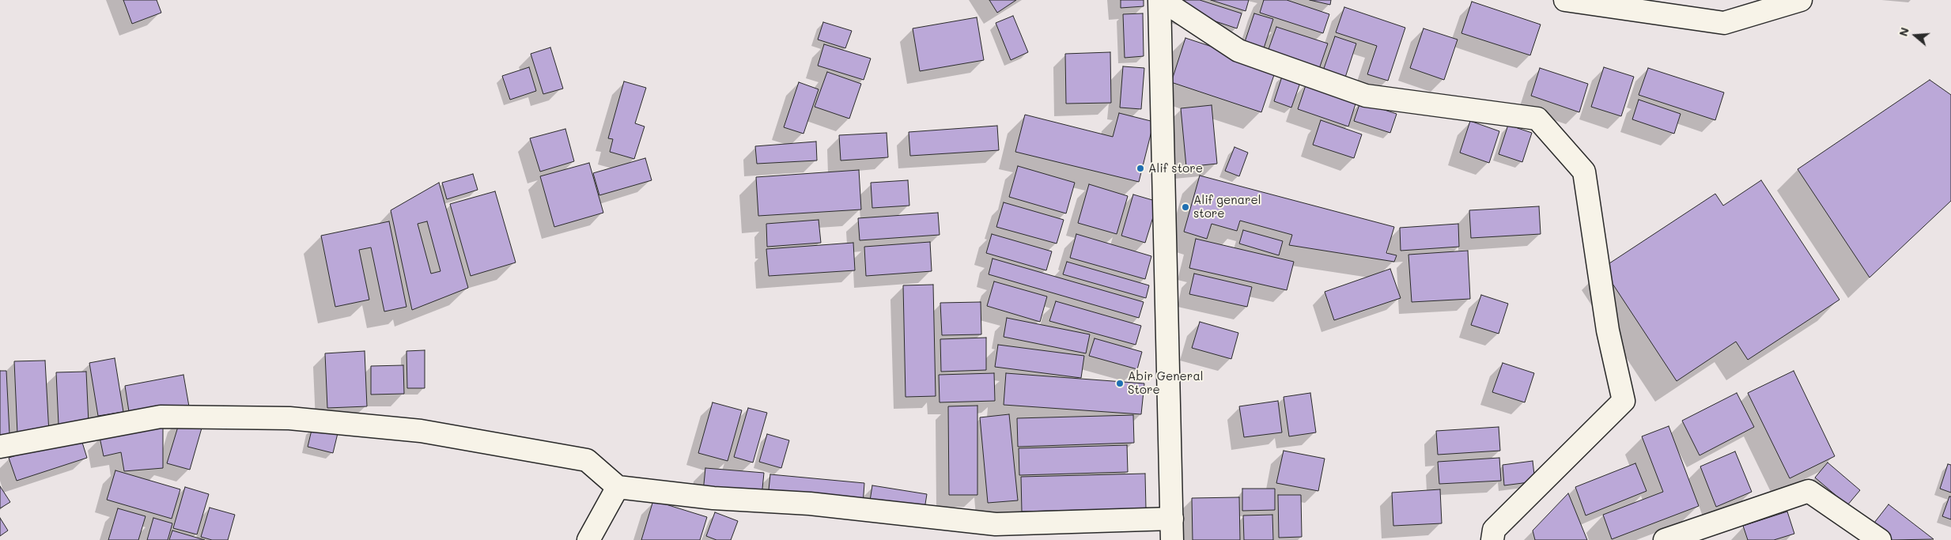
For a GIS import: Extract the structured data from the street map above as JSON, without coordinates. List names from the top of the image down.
{
  "places": ["Alif store", "Alif genarel store", "Abir General Store"],
  "north": "left"
}
